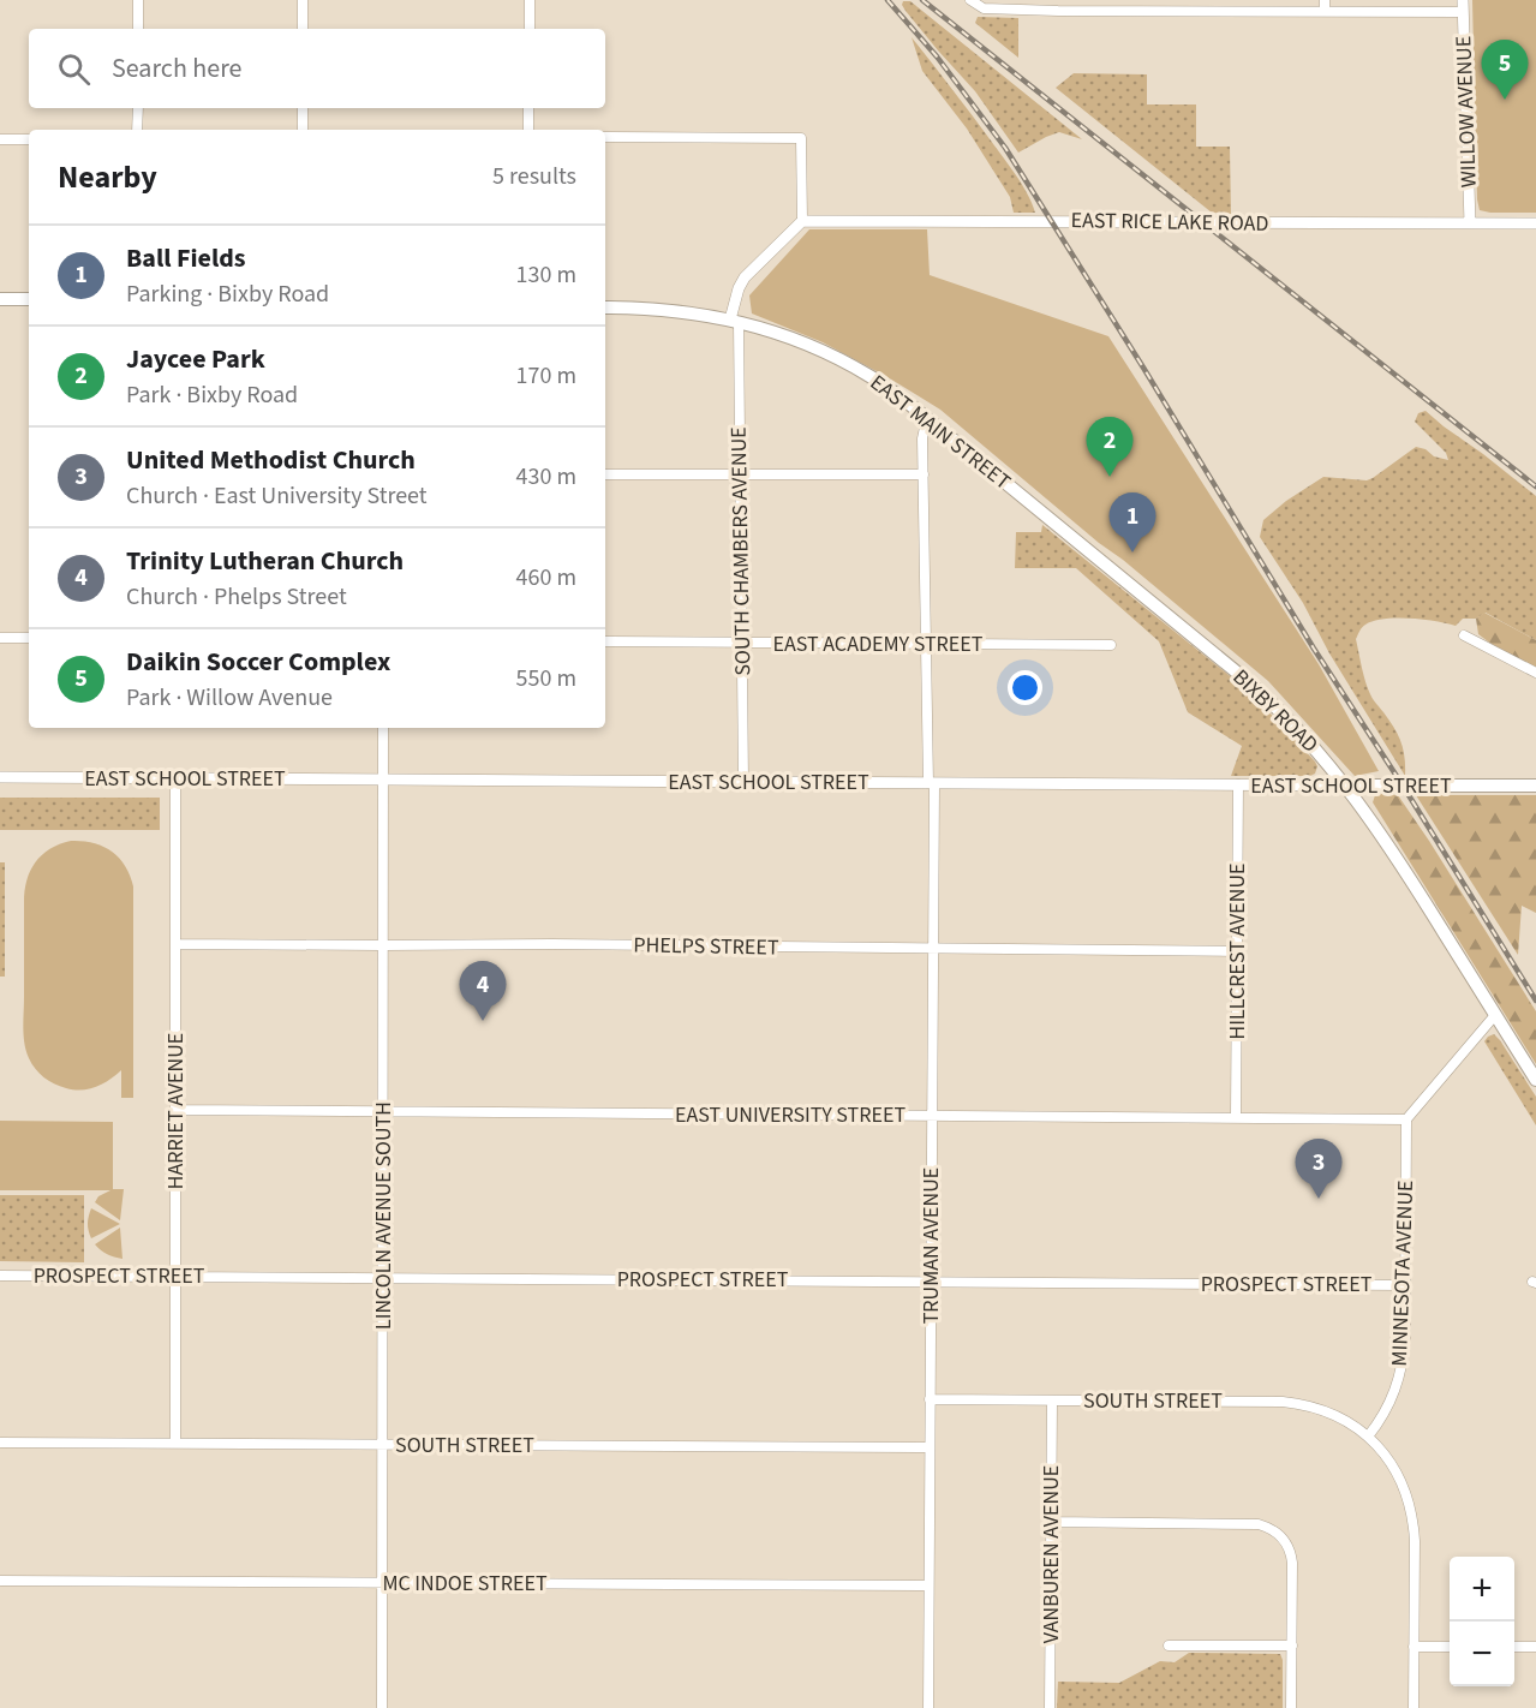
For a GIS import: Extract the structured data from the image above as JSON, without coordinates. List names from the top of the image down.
{
  "streets": {
    "main road": ["EAST MAIN STREET", "BIXBY ROAD", "EAST SCHOOL STREET"],
    "street": [
      "WILLOW AVENUE",
      "EAST RICE LAKE ROAD",
      "SOUTH CHAMBERS AVENUE",
      "EAST ACADEMY STREET",
      "PHELPS STREET",
      "HILLCREST AVENUE",
      "HARRIET AVENUE",
      "EAST UNIVERSITY STREET",
      "LINCOLN AVENUE SOUTH",
      "TRUMAN AVENUE",
      "MINNESOTA AVENUE",
      "PROSPECT STREET",
      "SOUTH STREET",
      "VANBUREN AVENUE",
      "MC INDOE STREET"
    ]
  },
  "crossings": [
    ["WILLOW AVENUE", "EAST RICE LAKE ROAD"],
    ["EAST RICE LAKE ROAD", "SOUTH CHAMBERS AVENUE"],
    ["EAST MAIN STREET", "SOUTH CHAMBERS AVENUE"],
    ["EAST MAIN STREET", "BIXBY ROAD"],
    ["EAST MAIN STREET", "TRUMAN AVENUE"],
    ["SOUTH CHAMBERS AVENUE", "EAST ACADEMY STREET"],
    ["SOUTH CHAMBERS AVENUE", "EAST SCHOOL STREET"],
    ["EAST ACADEMY STREET", "TRUMAN AVENUE"],
    ["BIXBY ROAD", "EAST SCHOOL STREET"],
    ["EAST SCHOOL STREET", "HILLCREST AVENUE"],
    ["EAST SCHOOL STREET", "HARRIET AVENUE"],
    ["EAST SCHOOL STREET", "LINCOLN AVENUE SOUTH"],
    ["EAST SCHOOL STREET", "TRUMAN AVENUE"],
    ["PHELPS STREET", "HILLCREST AVENUE"],
    ["PHELPS STREET", "HARRIET AVENUE"],
    ["PHELPS STREET", "LINCOLN AVENUE SOUTH"],
    ["PHELPS STREET", "TRUMAN AVENUE"],
    ["HILLCREST AVENUE", "EAST UNIVERSITY STREET"],
    ["HARRIET AVENUE", "EAST UNIVERSITY STREET"],
    ["HARRIET AVENUE", "PROSPECT STREET"],
    ["HARRIET AVENUE", "SOUTH STREET"],
    ["EAST UNIVERSITY STREET", "LINCOLN AVENUE SOUTH"],
    ["EAST UNIVERSITY STREET", "TRUMAN AVENUE"],
    ["EAST UNIVERSITY STREET", "MINNESOTA AVENUE"],
    ["LINCOLN AVENUE SOUTH", "PROSPECT STREET"],
    ["LINCOLN AVENUE SOUTH", "SOUTH STREET"],
    ["LINCOLN AVENUE SOUTH", "MC INDOE STREET"],
    ["TRUMAN AVENUE", "PROSPECT STREET"],
    ["TRUMAN AVENUE", "SOUTH STREET"],
    ["TRUMAN AVENUE", "MC INDOE STREET"],
    ["MINNESOTA AVENUE", "PROSPECT STREET"],
    ["MINNESOTA AVENUE", "SOUTH STREET"],
    ["SOUTH STREET", "VANBUREN AVENUE"]
  ],
  "page": {
    "search": "Search here",
    "pins": [
      "5",
      "2",
      "1",
      "4",
      "3"
    ],
    "heading": ["Nearby", "5 results"],
    "list": [
      {
        "mark": "1",
        "name": "Ball Fields",
        "note": "Parking · Bixby Road",
        "value": "130 m"
      },
      {
        "mark": "2",
        "name": "Jaycee Park",
        "note": "Park · Bixby Road",
        "value": "170 m"
      },
      {
        "mark": "3",
        "name": "United Methodist Church",
        "note": "Church · East University Street",
        "value": "430 m"
      },
      {
        "mark": "4",
        "name": "Trinity Lutheran Church",
        "note": "Church · Phelps Street",
        "value": "460 m"
      },
      {
        "mark": "5",
        "name": "Daikin Soccer Complex",
        "note": "Park · Willow Avenue",
        "value": "550 m"
      }
    ],
    "map_buttons": ["+", "−"]
  }
}
